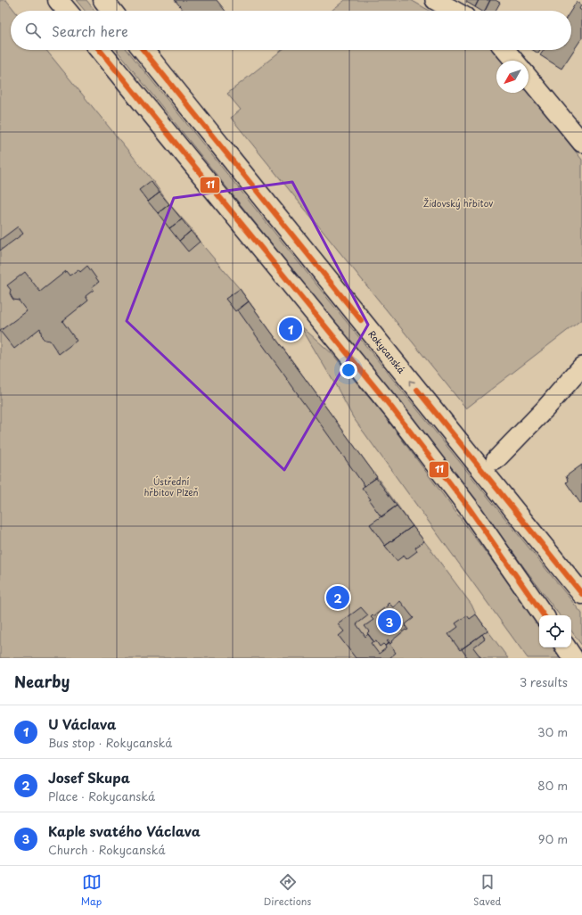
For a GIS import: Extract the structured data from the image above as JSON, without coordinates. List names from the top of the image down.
{
  "streets": {
    "main road": ["Rokycanská"]
  },
  "parks": ["Židovský hřbitov", "Ústřední hřbitov Plzeň"],
  "lines": ["transit line 11"],
  "north": "bottom left",
  "page": {
    "search": "Search here",
    "pins": ["1", "2", "3"],
    "heading": ["Nearby", "3 results"],
    "list": [
      {
        "mark": "1",
        "name": "U Václava",
        "note": "Bus stop · Rokycanská",
        "value": "30 m"
      },
      {
        "mark": "2",
        "name": "Josef Skupa",
        "note": "Place · Rokycanská",
        "value": "80 m"
      },
      {
        "mark": "3",
        "name": "Kaple svatého Václava",
        "note": "Church · Rokycanská",
        "value": "90 m"
      }
    ],
    "nav": ["Map", "Directions", "Saved"]
  }
}
